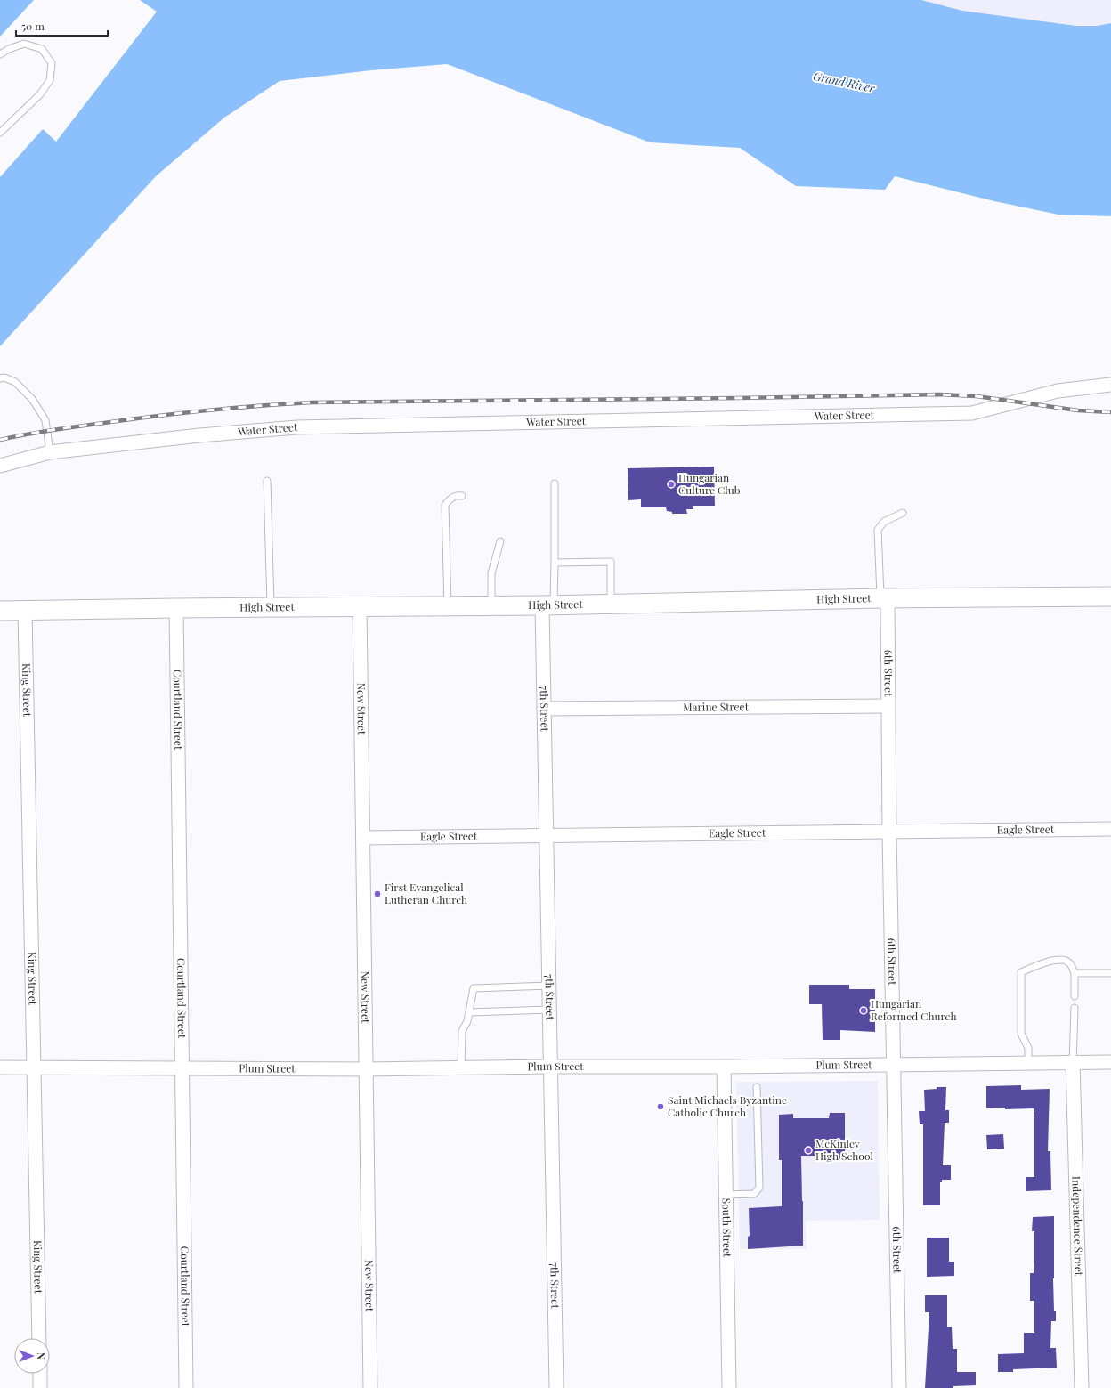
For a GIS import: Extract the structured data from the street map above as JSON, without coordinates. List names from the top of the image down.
{
  "streets": {
    "street": [
      "Water Street",
      "High Street",
      "6th Street",
      "King Street",
      "Marine Street",
      "New Street",
      "7th Street",
      "Courtland Street",
      "Eagle Street",
      "Plum Street",
      "Independence Street",
      "South Street"
    ]
  },
  "crossings": [
    ["High Street", "6th Street"],
    ["High Street", "King Street"],
    ["High Street", "New Street"],
    ["High Street", "7th Street"],
    ["High Street", "Courtland Street"],
    ["6th Street", "Marine Street"],
    ["6th Street", "Eagle Street"],
    ["6th Street", "Plum Street"],
    ["King Street", "Plum Street"],
    ["Marine Street", "7th Street"],
    ["New Street", "Eagle Street"],
    ["New Street", "Plum Street"],
    ["7th Street", "Eagle Street"],
    ["7th Street", "Plum Street"],
    ["Courtland Street", "Plum Street"],
    ["Plum Street", "Independence Street"],
    ["Plum Street", "South Street"]
  ],
  "water": ["Grand River"],
  "places": [
    "Hungarian Culture Club",
    "First Evangelical Lutheran Church",
    "Hungarian Reformed Church",
    "Saint Michaels Byzantine Catholic Church",
    "McKinley High School"
  ],
  "scale_bar": "50 m",
  "north": "right"
}
